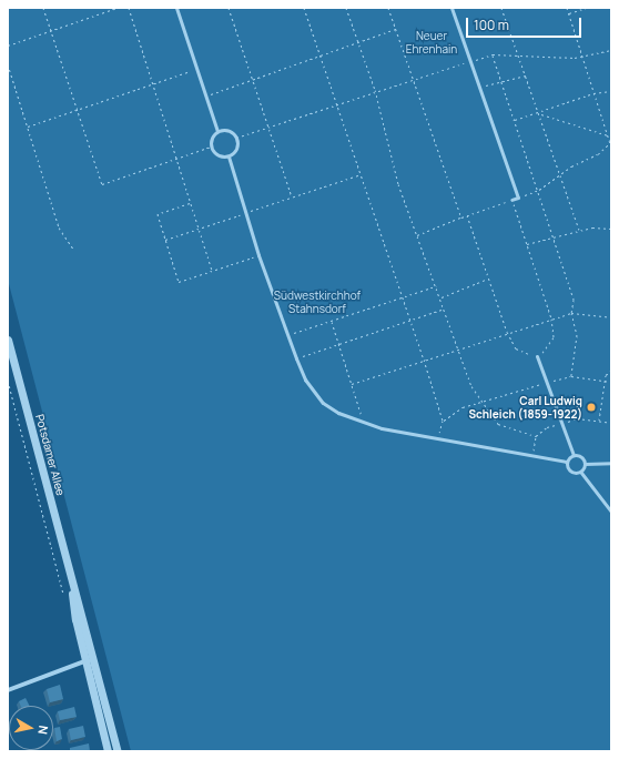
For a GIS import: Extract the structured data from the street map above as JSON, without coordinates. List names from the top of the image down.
{
  "streets": {
    "street": ["Potsdamer Allee"]
  },
  "parks": ["Neuer Ehrenhain", "Südwestkirchhof Stahnsdorf"],
  "places": ["Carl Ludwig Schleich (1859-1922)"],
  "scale_bar": "100 m",
  "north": "right"
}
